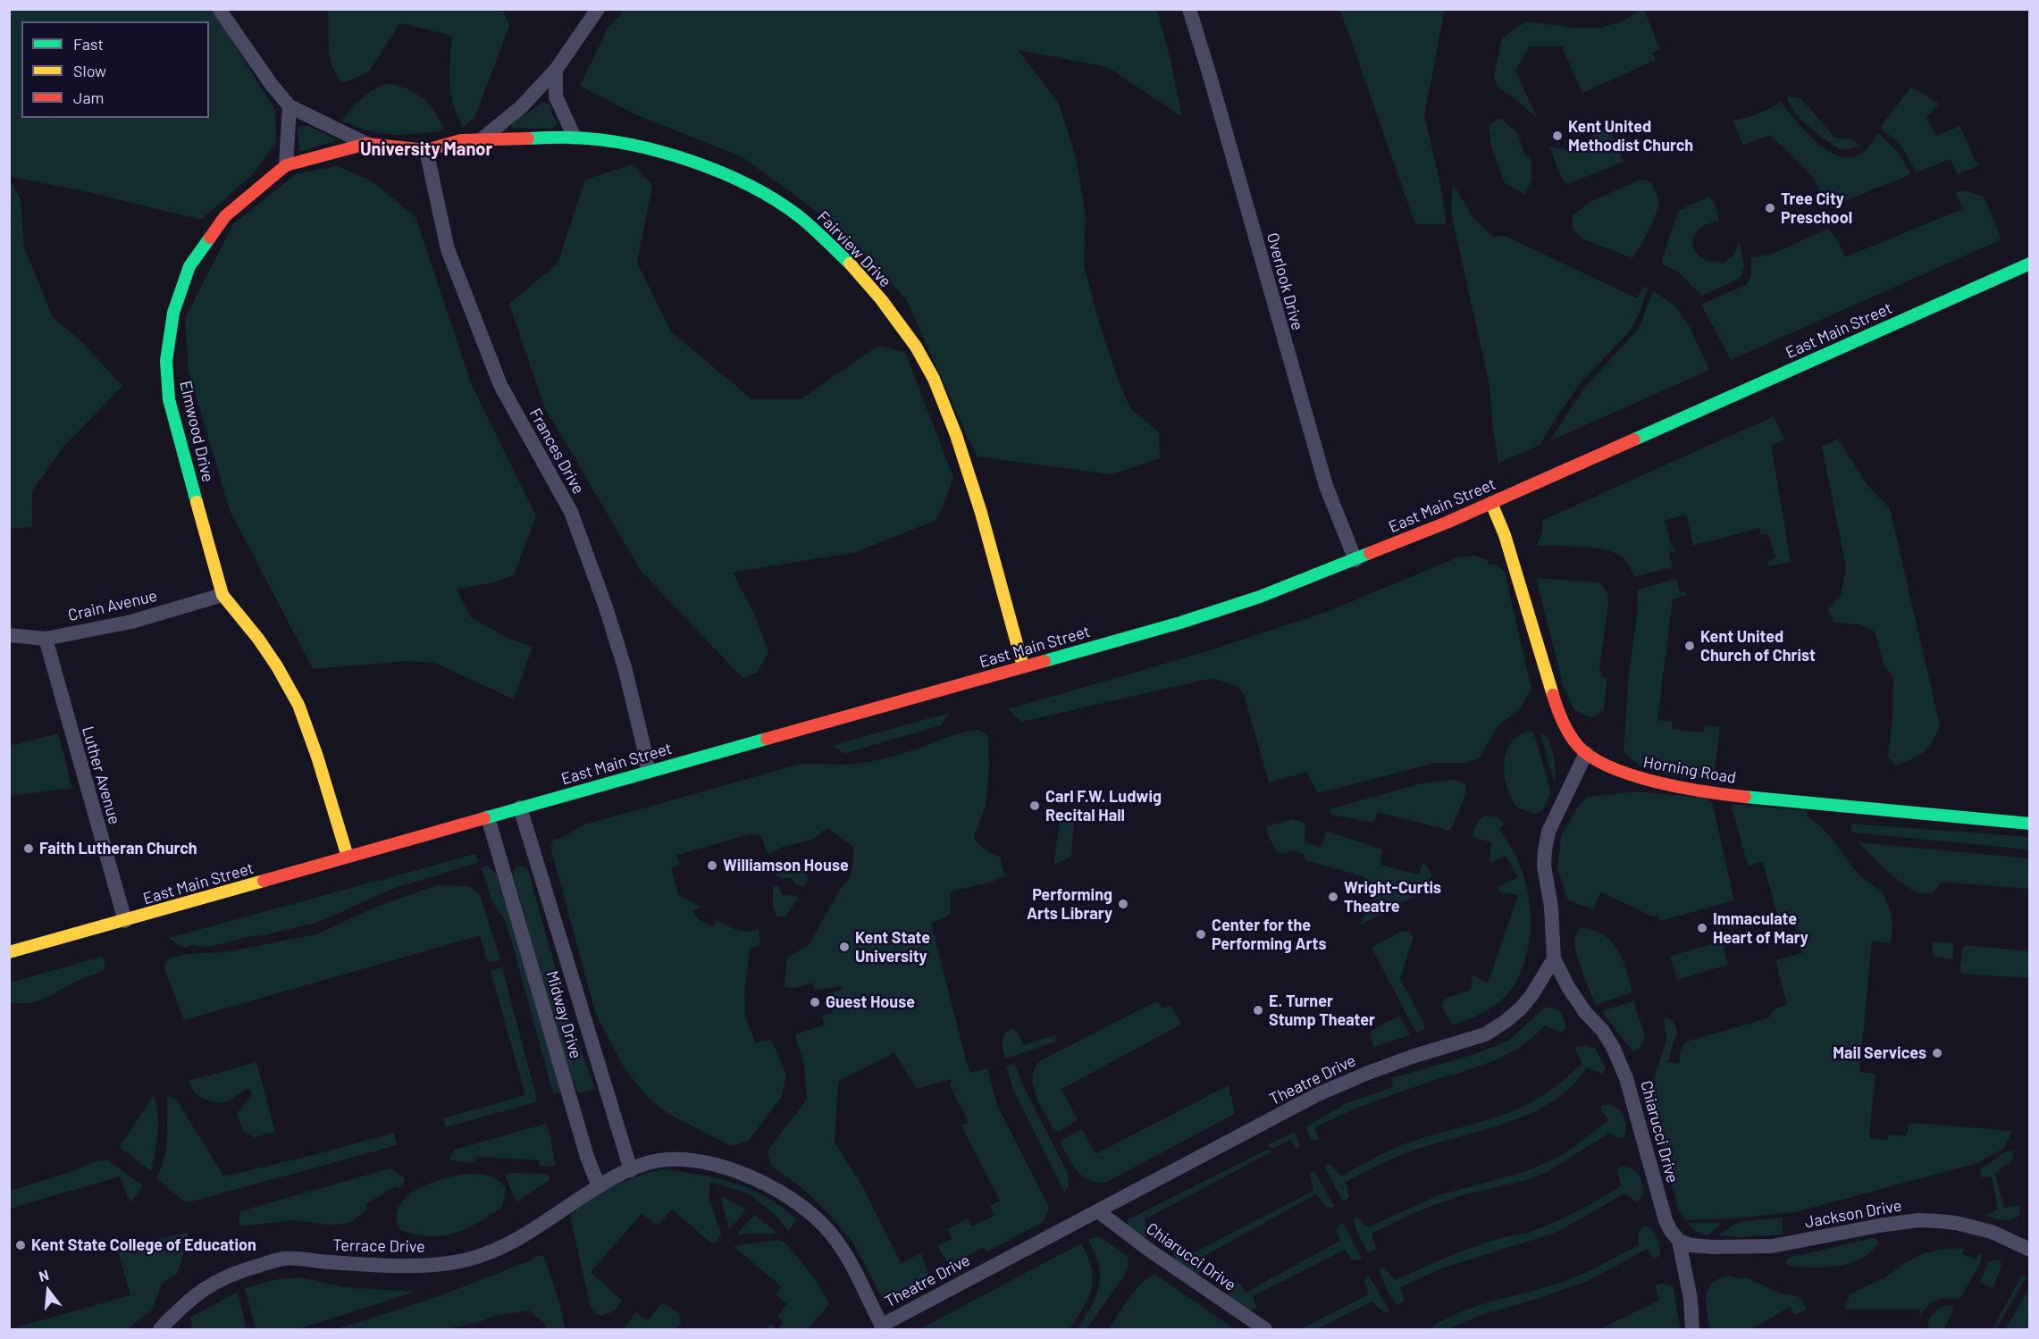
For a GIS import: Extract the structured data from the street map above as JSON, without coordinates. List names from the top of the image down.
{
  "streets": {
    "street": [
      "Fairview Drive",
      "Overlook Drive",
      "East Main Street",
      "Elmwood Drive",
      "Frances Drive",
      "Crain Avenue",
      "Horning Road",
      "Luther Avenue",
      "Midway Drive",
      "Theatre Drive",
      "Chiarucci Drive",
      "Jackson Drive",
      "Terrace Drive"
    ]
  },
  "crossings": [
    ["Fairview Drive", "East Main Street"],
    ["Fairview Drive", "Elmwood Drive"],
    ["Fairview Drive", "Frances Drive"],
    ["Overlook Drive", "East Main Street"],
    ["East Main Street", "Elmwood Drive"],
    ["East Main Street", "Frances Drive"],
    ["East Main Street", "Horning Road"],
    ["East Main Street", "Luther Avenue"],
    ["East Main Street", "Midway Drive"],
    ["Elmwood Drive", "Frances Drive"],
    ["Elmwood Drive", "Crain Avenue"],
    ["Crain Avenue", "Luther Avenue"],
    ["Midway Drive", "Terrace Drive"],
    ["Theatre Drive", "Chiarucci Drive"],
    ["Chiarucci Drive", "Jackson Drive"]
  ],
  "districts": ["University Manor"],
  "places": [
    "Kent United Methodist Church",
    "Tree City Preschool",
    "Kent United Church of Christ",
    "Carl F.W. Ludwig Recital Hall",
    "Faith Lutheran Church",
    "Williamson House",
    "Wright-Curtis Theatre",
    "Performing Arts Library",
    "Immaculate Heart of Mary",
    "Center for the Performing Arts",
    "Kent State University",
    "Guest House",
    "E. Turner Stump Theater",
    "Mail Services",
    "Kent State College of Education"
  ],
  "legend": ["Fast", "Slow", "Jam"],
  "north": "top"
}
